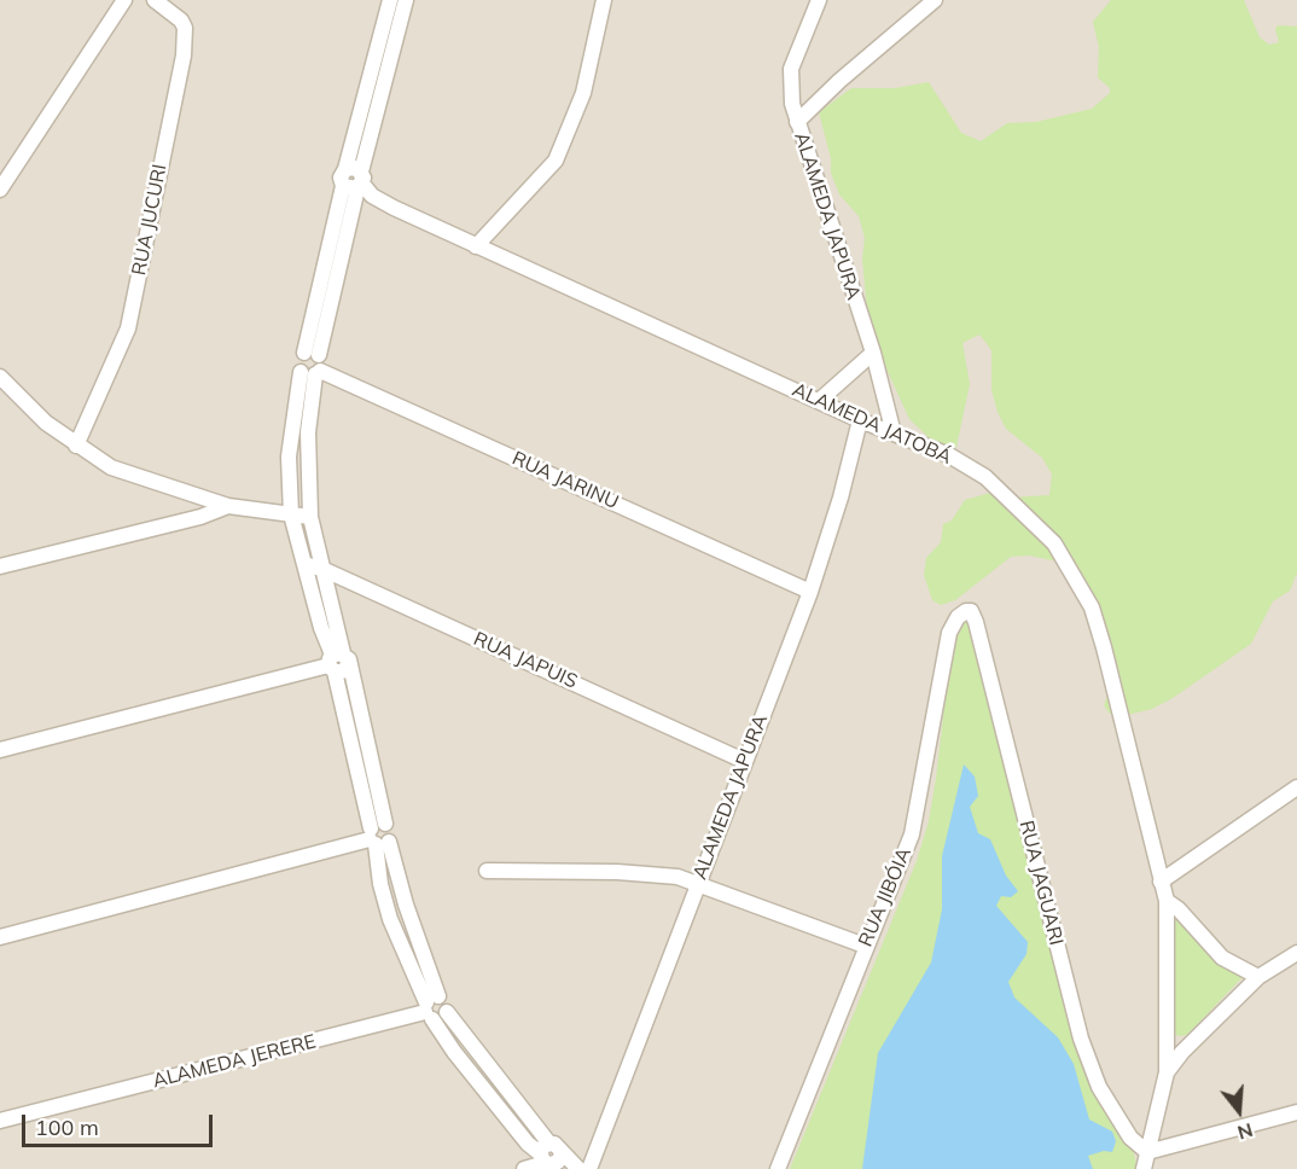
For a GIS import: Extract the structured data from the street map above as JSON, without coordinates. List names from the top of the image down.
{
  "streets": {
    "street": [
      "ALAMEDA JAPURA",
      "RUA JUCURI",
      "ALAMEDA JATOBÁ",
      "RUA JARINU",
      "RUA JAPUIS",
      "RUA JAGUARI",
      "RUA JIBÓIA",
      "ALAMEDA JERERE"
    ]
  },
  "crossings": [
    ["ALAMEDA JAPURA", "ALAMEDA JATOBÁ"],
    ["ALAMEDA JAPURA", "RUA JARINU"],
    ["ALAMEDA JAPURA", "RUA JAPUIS"],
    ["ALAMEDA JATOBÁ", "RUA JAGUARI"],
    ["RUA JAGUARI", "RUA JIBÓIA"]
  ],
  "scale_bar": "100 m",
  "north": "bottom"
}
